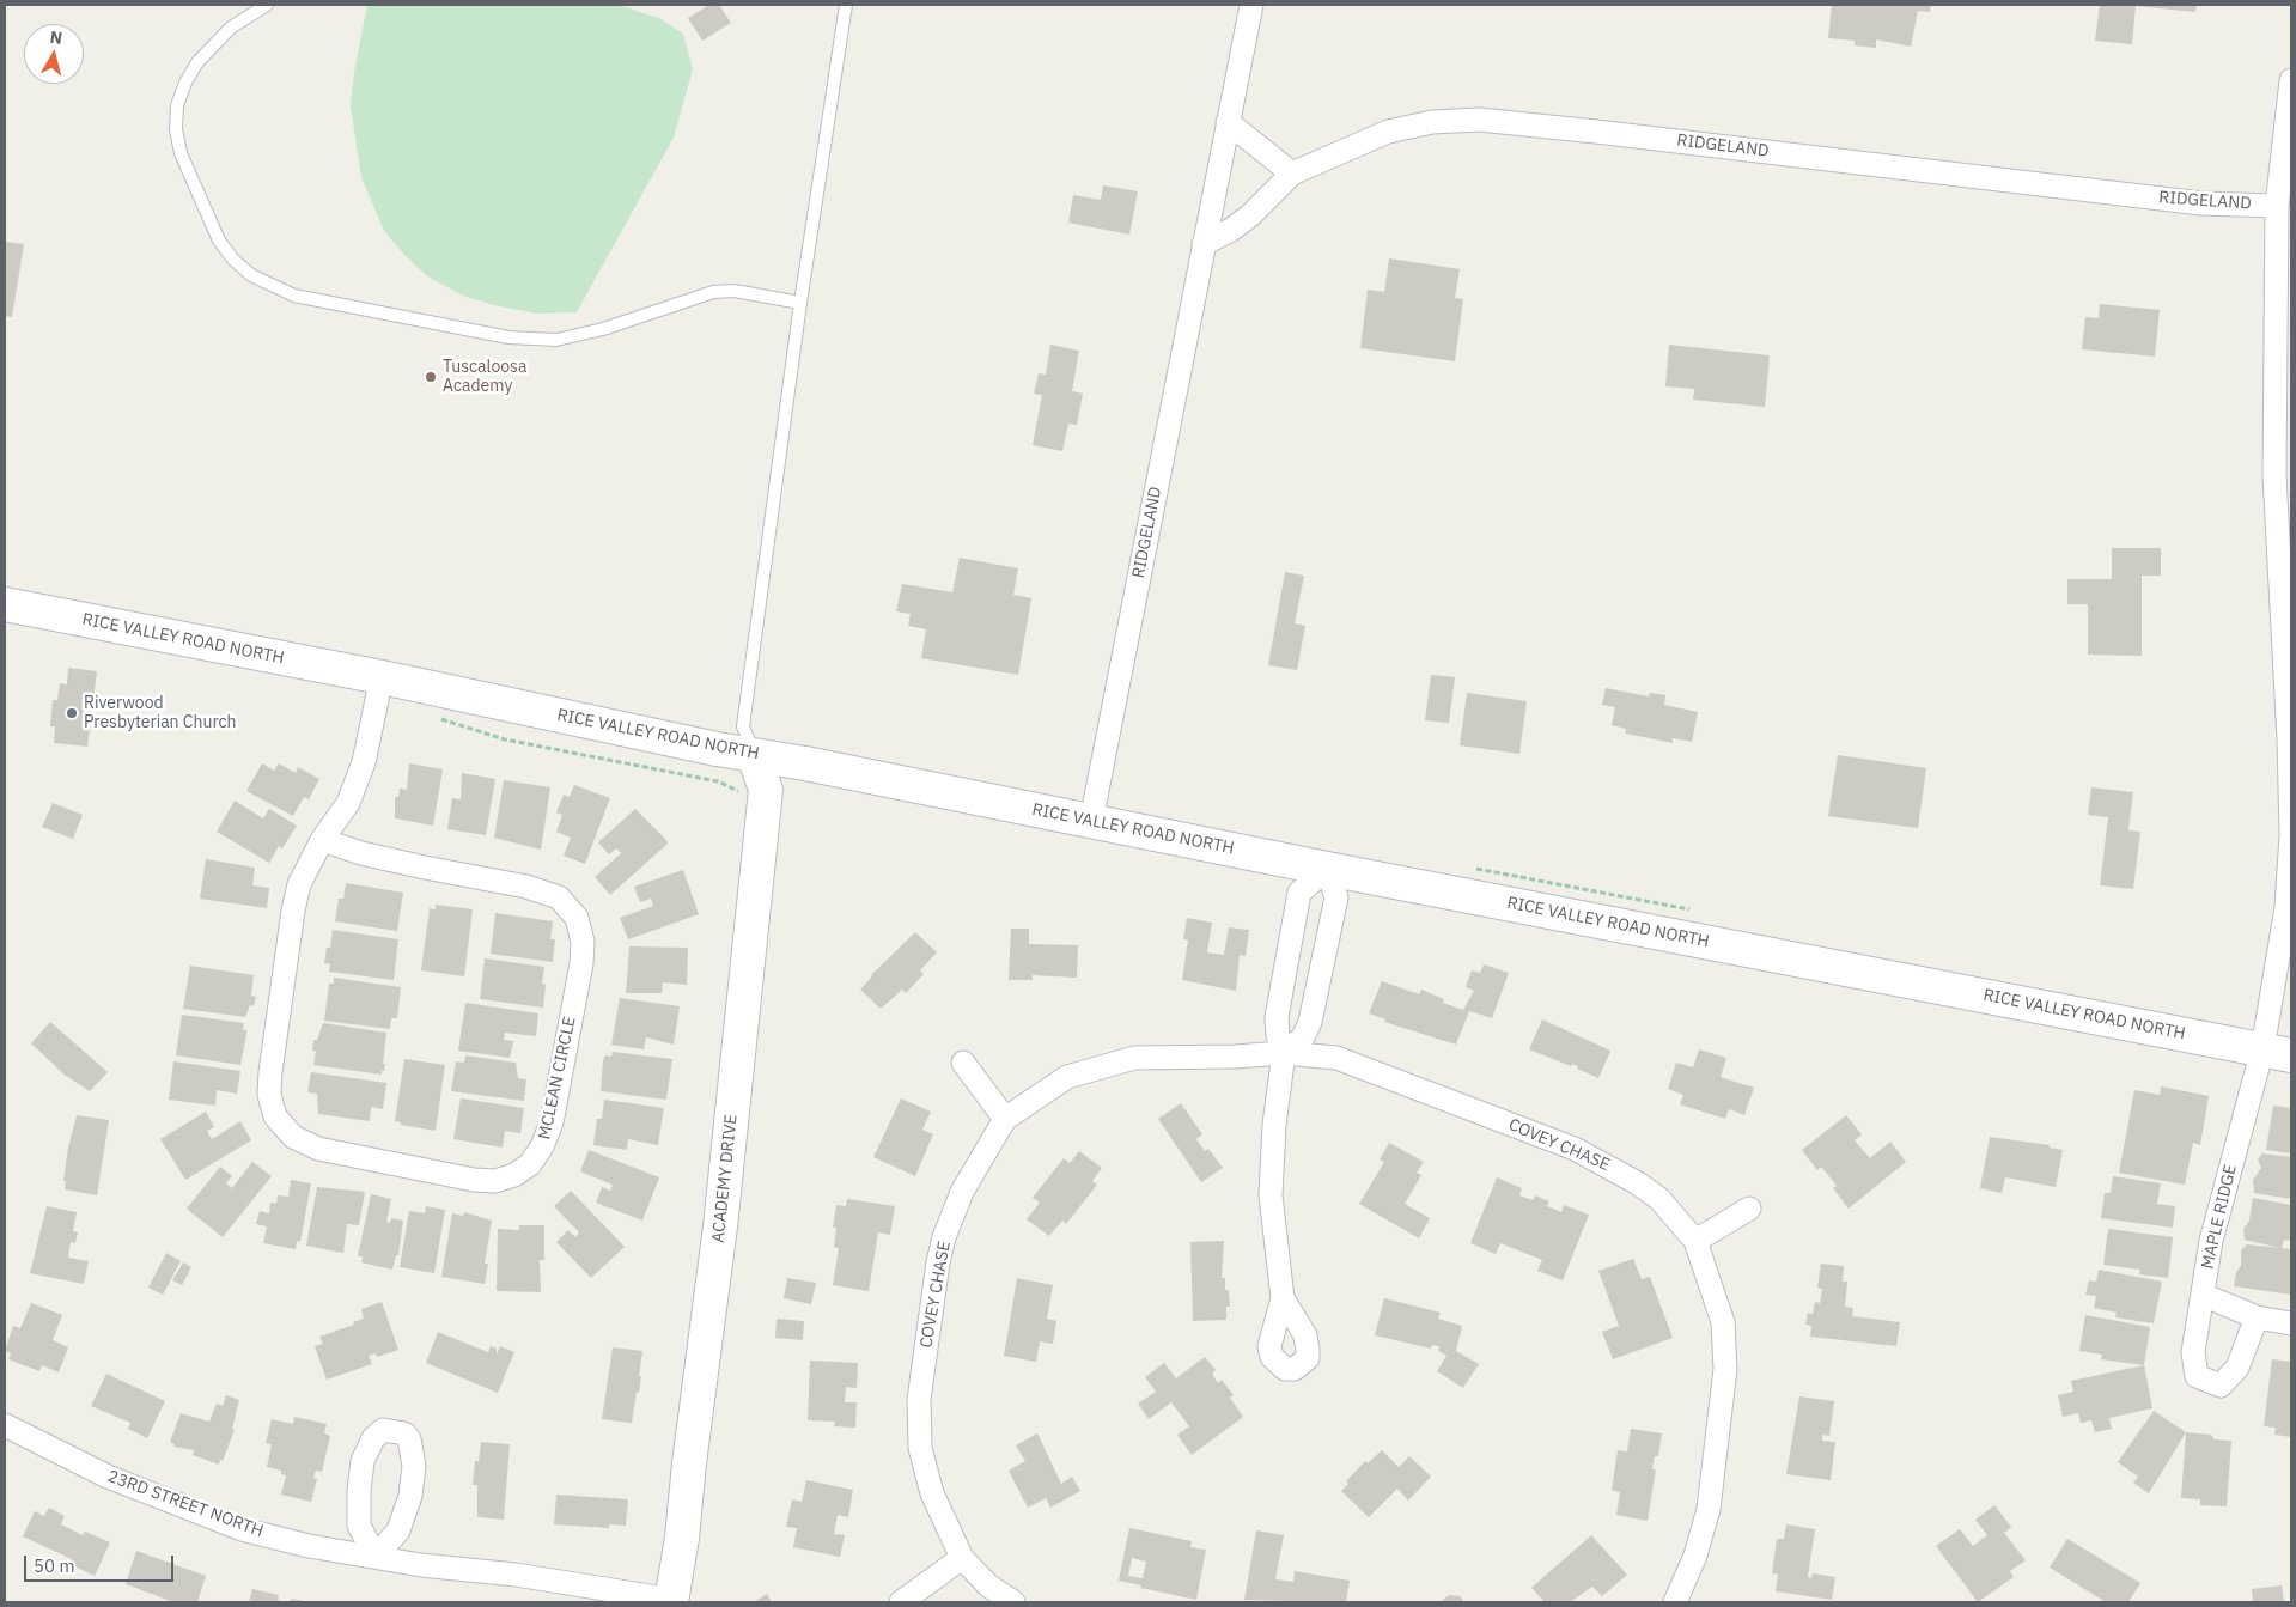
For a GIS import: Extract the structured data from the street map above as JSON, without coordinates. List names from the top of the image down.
{
  "streets": {
    "street": [
      "RIDGELAND",
      "RICE VALLEY ROAD NORTH",
      "MCLEAN CIRCLE",
      "COVEY CHASE",
      "ACADEMY DRIVE",
      "MAPLE RIDGE",
      "23RD STREET NORTH"
    ]
  },
  "crossings": [
    ["RIDGELAND", "RICE VALLEY ROAD NORTH"],
    ["RICE VALLEY ROAD NORTH", "MCLEAN CIRCLE"],
    ["RICE VALLEY ROAD NORTH", "ACADEMY DRIVE"],
    ["RICE VALLEY ROAD NORTH", "MAPLE RIDGE"],
    ["ACADEMY DRIVE", "23RD STREET NORTH"]
  ],
  "places": ["Tuscaloosa Academy", "Riverwood Presbyterian Church"],
  "scale_bar": "50 m",
  "north": "top"
}
